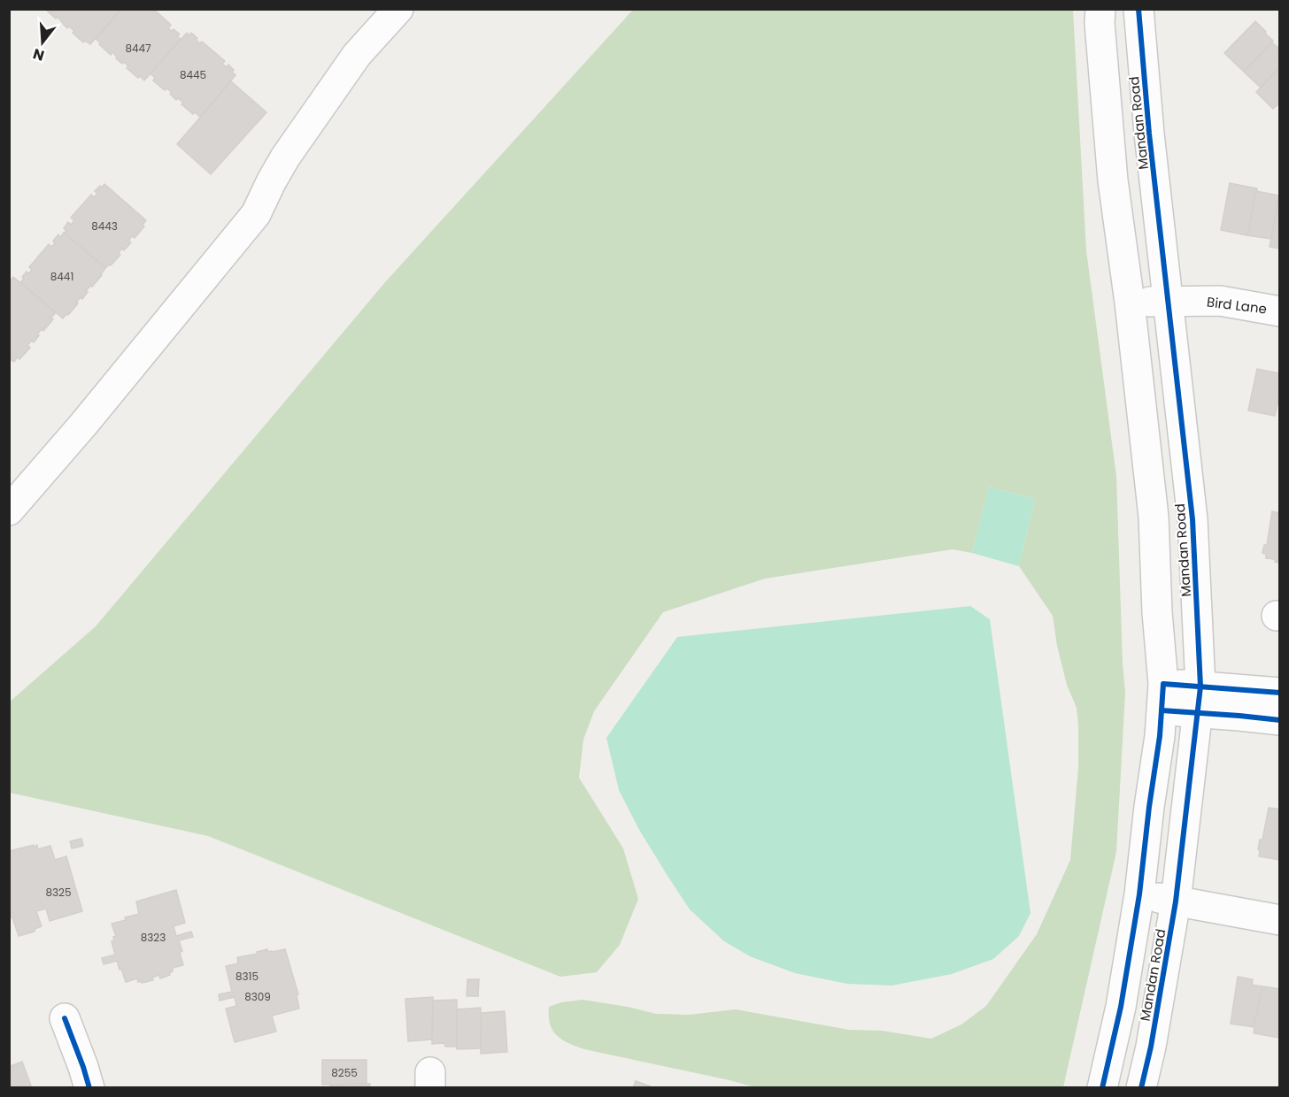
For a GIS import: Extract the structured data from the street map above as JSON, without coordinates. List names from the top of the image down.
{
  "streets": {
    "street": ["Mandan Road", "Bird Lane"]
  },
  "crossings": [
    ["Mandan Road", "Bird Lane"]
  ],
  "house_numbers": [
    "8447",
    "8445",
    "8443",
    "8441",
    "8325",
    "8323",
    "8315",
    "8309",
    "8255"
  ],
  "north": "bottom"
}
